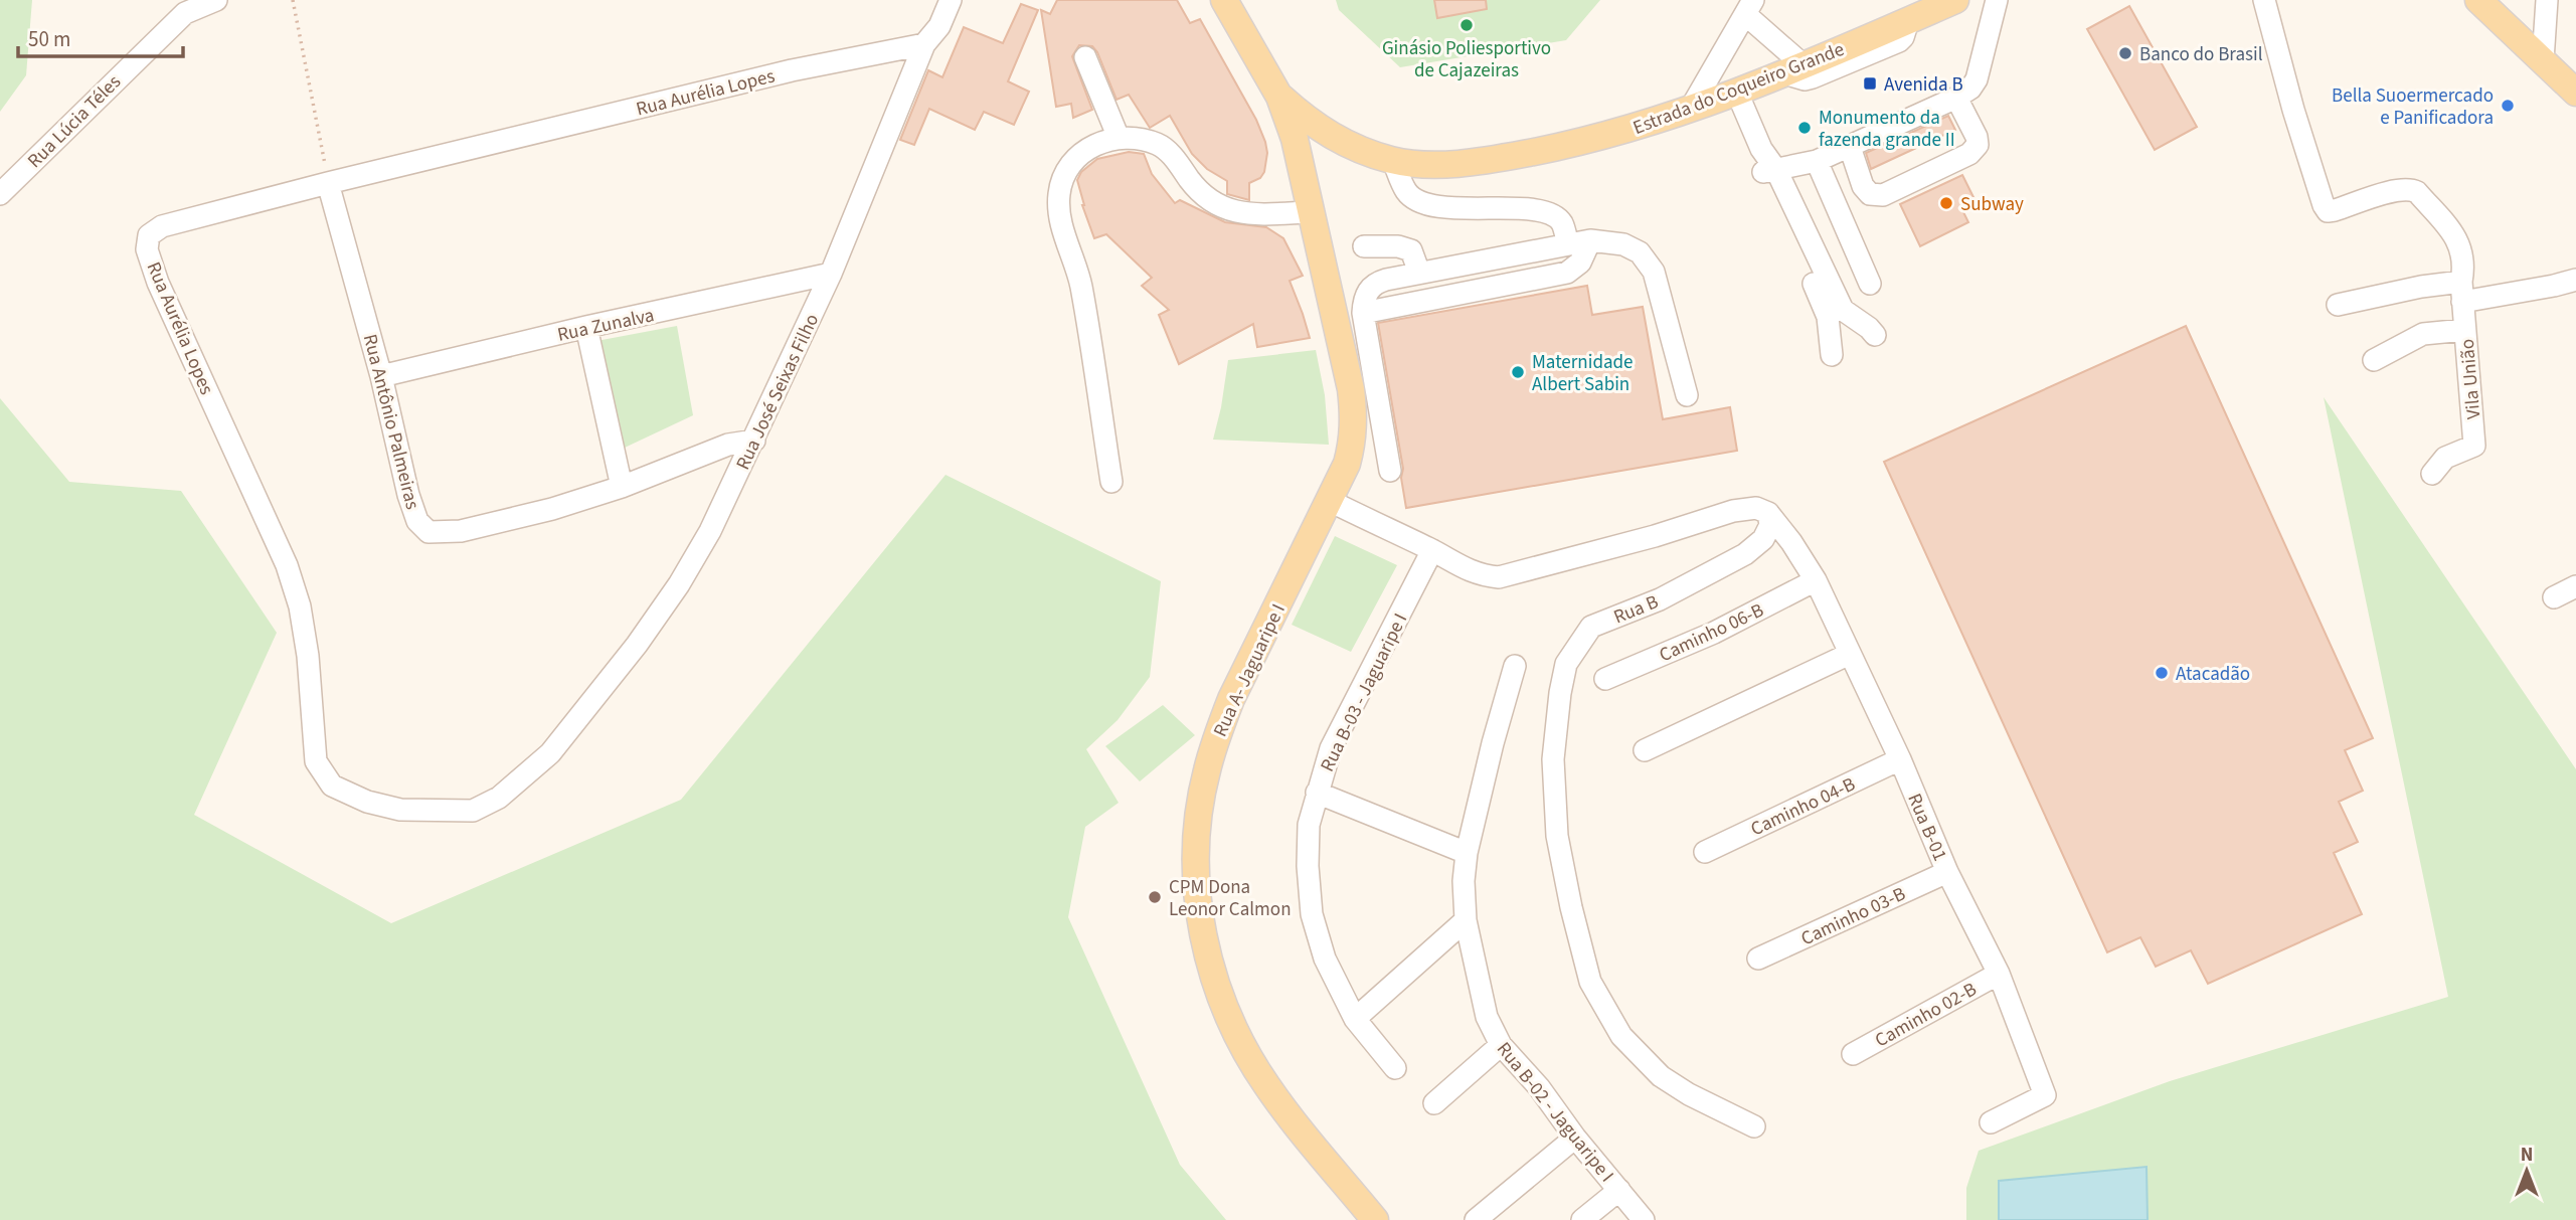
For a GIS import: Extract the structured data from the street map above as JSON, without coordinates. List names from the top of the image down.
{
  "streets": {
    "main road": ["Estrada do Coqueiro Grande", "Rua A- Jaguaripe I"],
    "street": [
      "Rua Aurélia Lopes",
      "Rua Lúcia Téles",
      "Rua Zunalva",
      "Vila União",
      "Rua José Seixas Filho",
      "Rua Antônio Palmeiras",
      "Rua B",
      "Caminho 06-B",
      "Rua B-03 - Jaguaripe I",
      "Caminho 04-B",
      "Rua B-01",
      "Caminho 03-B",
      "Caminho 02-B",
      "Rua B-02 - Jaguaripe I"
    ]
  },
  "crossings": [
    ["Estrada do Coqueiro Grande", "Rua A- Jaguaripe I"],
    ["Rua Aurélia Lopes", "Rua José Seixas Filho"],
    ["Rua Aurélia Lopes", "Rua Antônio Palmeiras"],
    ["Rua Zunalva", "Rua José Seixas Filho"],
    ["Rua Zunalva", "Rua Antônio Palmeiras"],
    ["Rua José Seixas Filho", "Rua Antônio Palmeiras"],
    ["Rua B", "Rua B-01"],
    ["Caminho 06-B", "Rua B-01"],
    ["Caminho 04-B", "Rua B-01"],
    ["Rua B-01", "Caminho 03-B"],
    ["Rua B-01", "Caminho 02-B"]
  ],
  "places": {
    "other": [
      "Ginásio Poliesportivo de Cajazeiras",
      "Banco do Brasil",
      "Bella Suoermercado e Panificadora",
      "Monumento da fazenda grande II",
      "Subway",
      "Maternidade Albert Sabin",
      "Atacadão",
      "CPM Dona Leonor Calmon"
    ],
    "transit": ["Avenida B"]
  },
  "scale_bar": "50 m",
  "north": "top"
}
